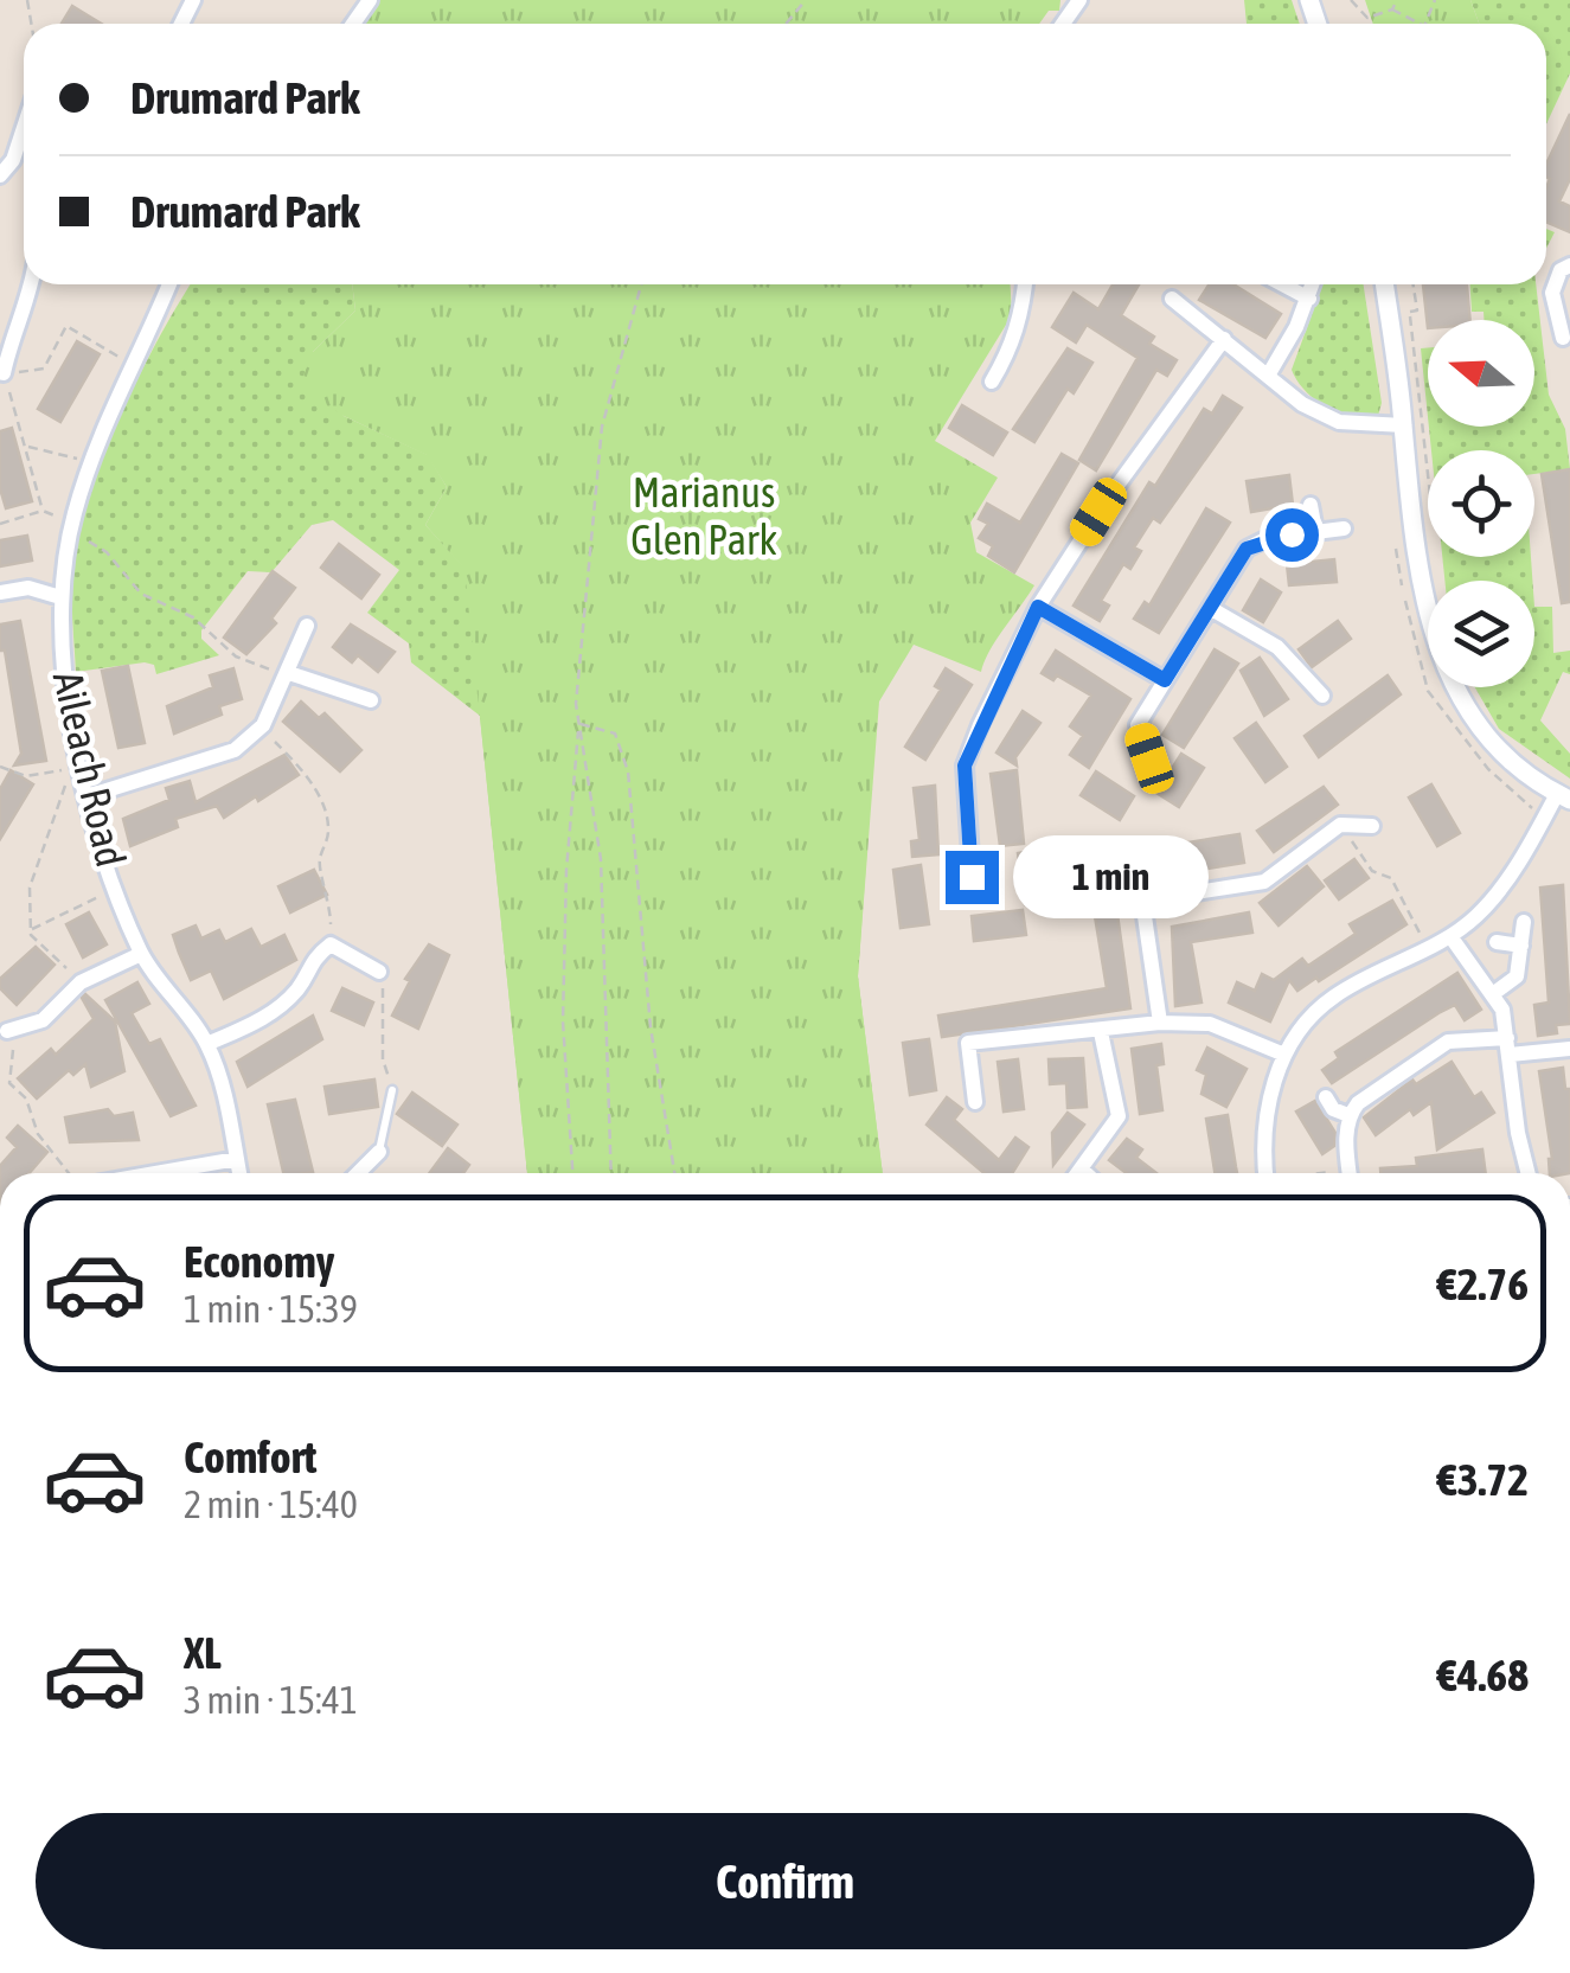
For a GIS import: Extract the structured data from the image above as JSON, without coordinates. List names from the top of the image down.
{
  "streets": {
    "street": ["Aileach Road"]
  },
  "parks": ["Marianus Glen Park"],
  "north": "left",
  "page": {
    "banner": ["Drumard Park", "Drumard Park"],
    "bubble": "1 min",
    "list": [
      {
        "name": "Economy",
        "note": "1 min · 15:39",
        "value": "€2.76"
      },
      {
        "name": "Comfort",
        "note": "2 min · 15:40",
        "value": "€3.72"
      },
      {
        "name": "XL",
        "note": "3 min · 15:41",
        "value": "€4.68"
      }
    ],
    "buttons": "Confirm"
  }
}
